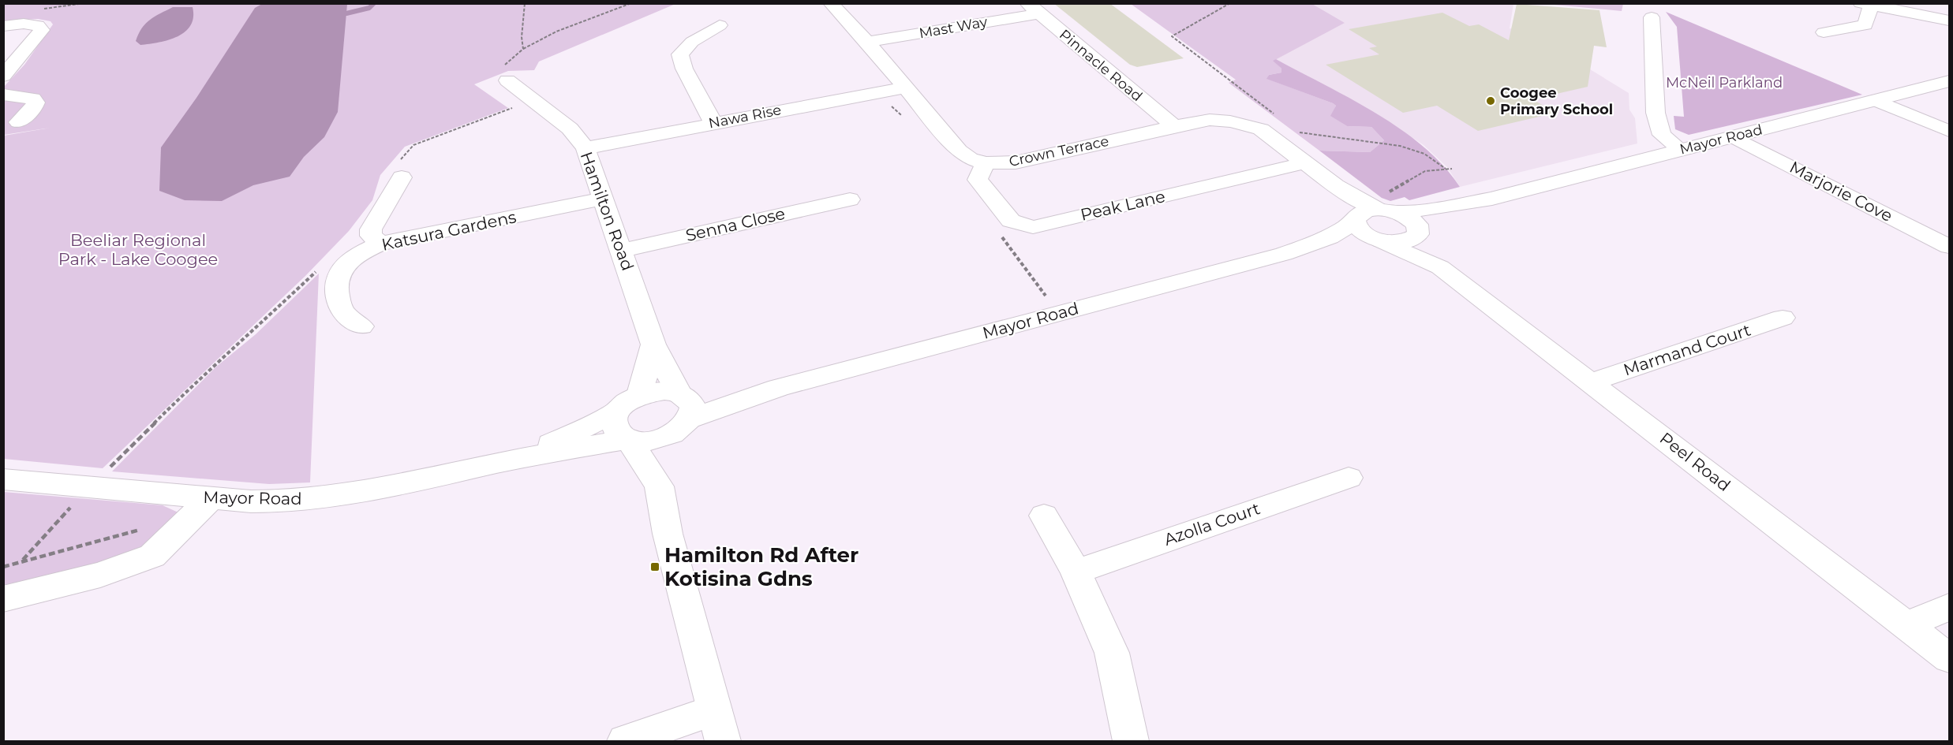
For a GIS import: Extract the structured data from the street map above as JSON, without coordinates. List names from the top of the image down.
{
  "streets": {
    "street": [
      "Mast Way",
      "Pinnacle Road",
      "Nawa Rise",
      "Mayor Road",
      "Crown Terrace",
      "Marjorie Cove",
      "Peak Lane",
      "Hamilton Road",
      "Senna Close",
      "Katsura Gardens",
      "Marmand Court",
      "Peel Road",
      "Azolla Court"
    ]
  },
  "crossings": [
    ["Mast Way", "Pinnacle Road"],
    ["Mast Way", "Crown Terrace"],
    ["Pinnacle Road", "Crown Terrace"],
    ["Nawa Rise", "Crown Terrace"],
    ["Nawa Rise", "Hamilton Road"],
    ["Mayor Road", "Crown Terrace"],
    ["Mayor Road", "Marjorie Cove"],
    ["Mayor Road", "Hamilton Road"],
    ["Mayor Road", "Peel Road"],
    ["Crown Terrace", "Peak Lane"],
    ["Crown Terrace", "Peel Road"],
    ["Hamilton Road", "Senna Close"],
    ["Hamilton Road", "Katsura Gardens"],
    ["Marmand Court", "Peel Road"]
  ],
  "parks": ["McNeil Parkland", "Beeliar Regional Park - Lake Coogee"],
  "places": {
    "other": ["Coogee Primary School"],
    "transit": ["Hamilton Rd After Kotisina Gdns"]
  }
}
